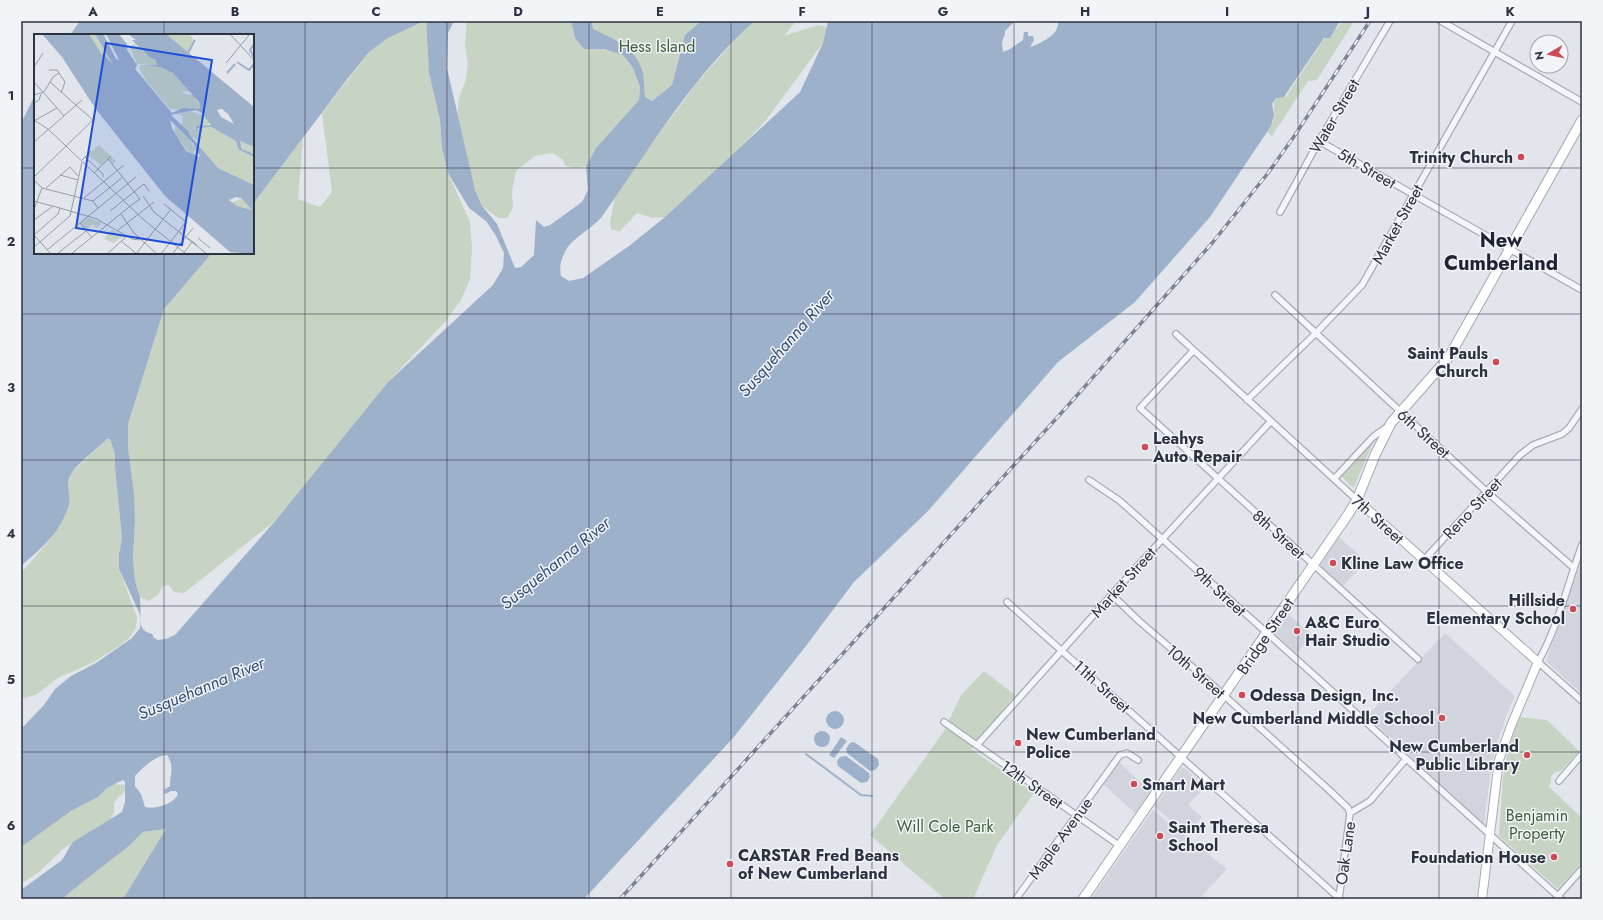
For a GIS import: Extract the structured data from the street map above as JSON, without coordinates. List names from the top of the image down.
{
  "streets": {
    "main road": ["7th Street", "Bridge Street"],
    "street": [
      "Water Street",
      "5th Street",
      "Market Street",
      "6th Street",
      "Reno Street",
      "8th Street",
      "9th Street",
      "10th Street",
      "11th Street",
      "12th Street",
      "Maple Avenue",
      "Oak Lane"
    ]
  },
  "crossings": [
    ["Water Street", "5th Street"],
    ["5th Street", "Market Street"],
    ["5th Street", "Bridge Street"],
    ["Market Street", "6th Street"],
    ["Market Street", "7th Street"],
    ["Market Street", "8th Street"],
    ["Market Street", "9th Street"],
    ["Market Street", "10th Street"],
    ["Market Street", "11th Street"],
    ["Market Street", "12th Street"],
    ["6th Street", "Reno Street"],
    ["6th Street", "Bridge Street"],
    ["Reno Street", "7th Street"],
    ["7th Street", "8th Street"],
    ["7th Street", "Bridge Street"],
    ["8th Street", "Bridge Street"],
    ["9th Street", "Bridge Street"],
    ["9th Street", "Oak Lane"],
    ["Bridge Street", "10th Street"],
    ["Bridge Street", "11th Street"],
    ["Bridge Street", "12th Street"],
    ["10th Street", "Oak Lane"],
    ["11th Street", "Oak Lane"],
    ["12th Street", "Maple Avenue"]
  ],
  "districts": ["New Cumberland"],
  "water": ["Susquehanna River"],
  "parks": ["Hess Island", "Benjamin Property", "Will Cole Park"],
  "places": [
    "Trinity Church",
    "Saint Pauls Church",
    "Leahys Auto Repair",
    "Kline Law Office",
    "Hillside Elementary School",
    "A&C Euro Hair Studio",
    "Odessa Design, Inc.",
    "New Cumberland Middle School",
    "New Cumberland Police",
    "New Cumberland Public Library",
    "Smart Mart",
    "Saint Theresa School",
    "Foundation House",
    "CARSTAR Fred Beans of New Cumberland"
  ],
  "north": "left",
  "grid": {
    "columns": [
      "A",
      "B",
      "C",
      "D",
      "E",
      "F",
      "G",
      "H",
      "I",
      "J",
      "K"
    ],
    "rows": [
      "1",
      "2",
      "3",
      "4",
      "5",
      "6"
    ]
  }
}
